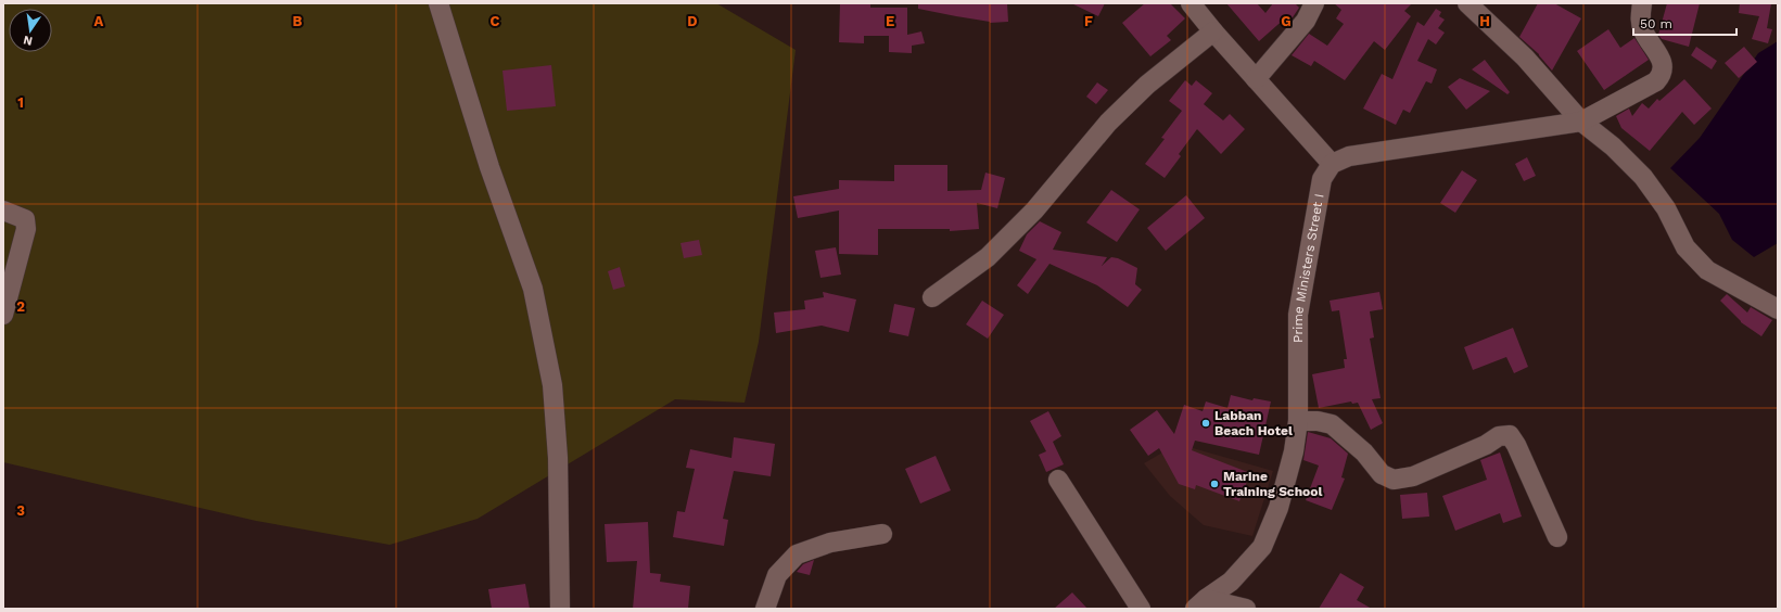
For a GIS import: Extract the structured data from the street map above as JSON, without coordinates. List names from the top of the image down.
{
  "streets": {
    "street": ["Prime Ministers Street I"]
  },
  "places": ["Labban Beach Hotel", "Marine Training School"],
  "scale_bar": "50 m",
  "north": "bottom",
  "grid": {
    "columns": [
      "A",
      "B",
      "C",
      "D",
      "E",
      "F",
      "G",
      "H"
    ],
    "rows": ["1", "2", "3"]
  }
}
